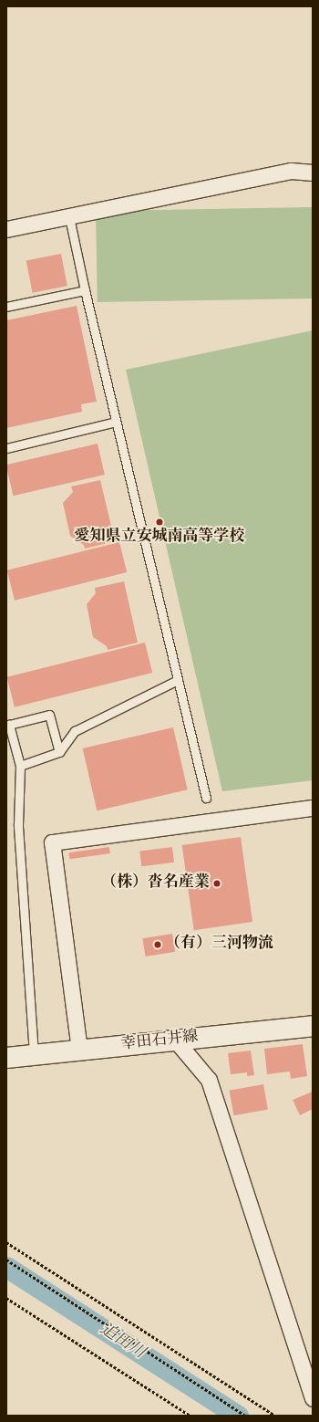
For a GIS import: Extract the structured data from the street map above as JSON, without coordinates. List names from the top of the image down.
{
  "streets": {
    "main road": ["幸田石井線"]
  },
  "water": ["追田川"],
  "places": ["愛知県立安城南高等学校", "（株）沓名産業", "（有）三河物流"]
}
